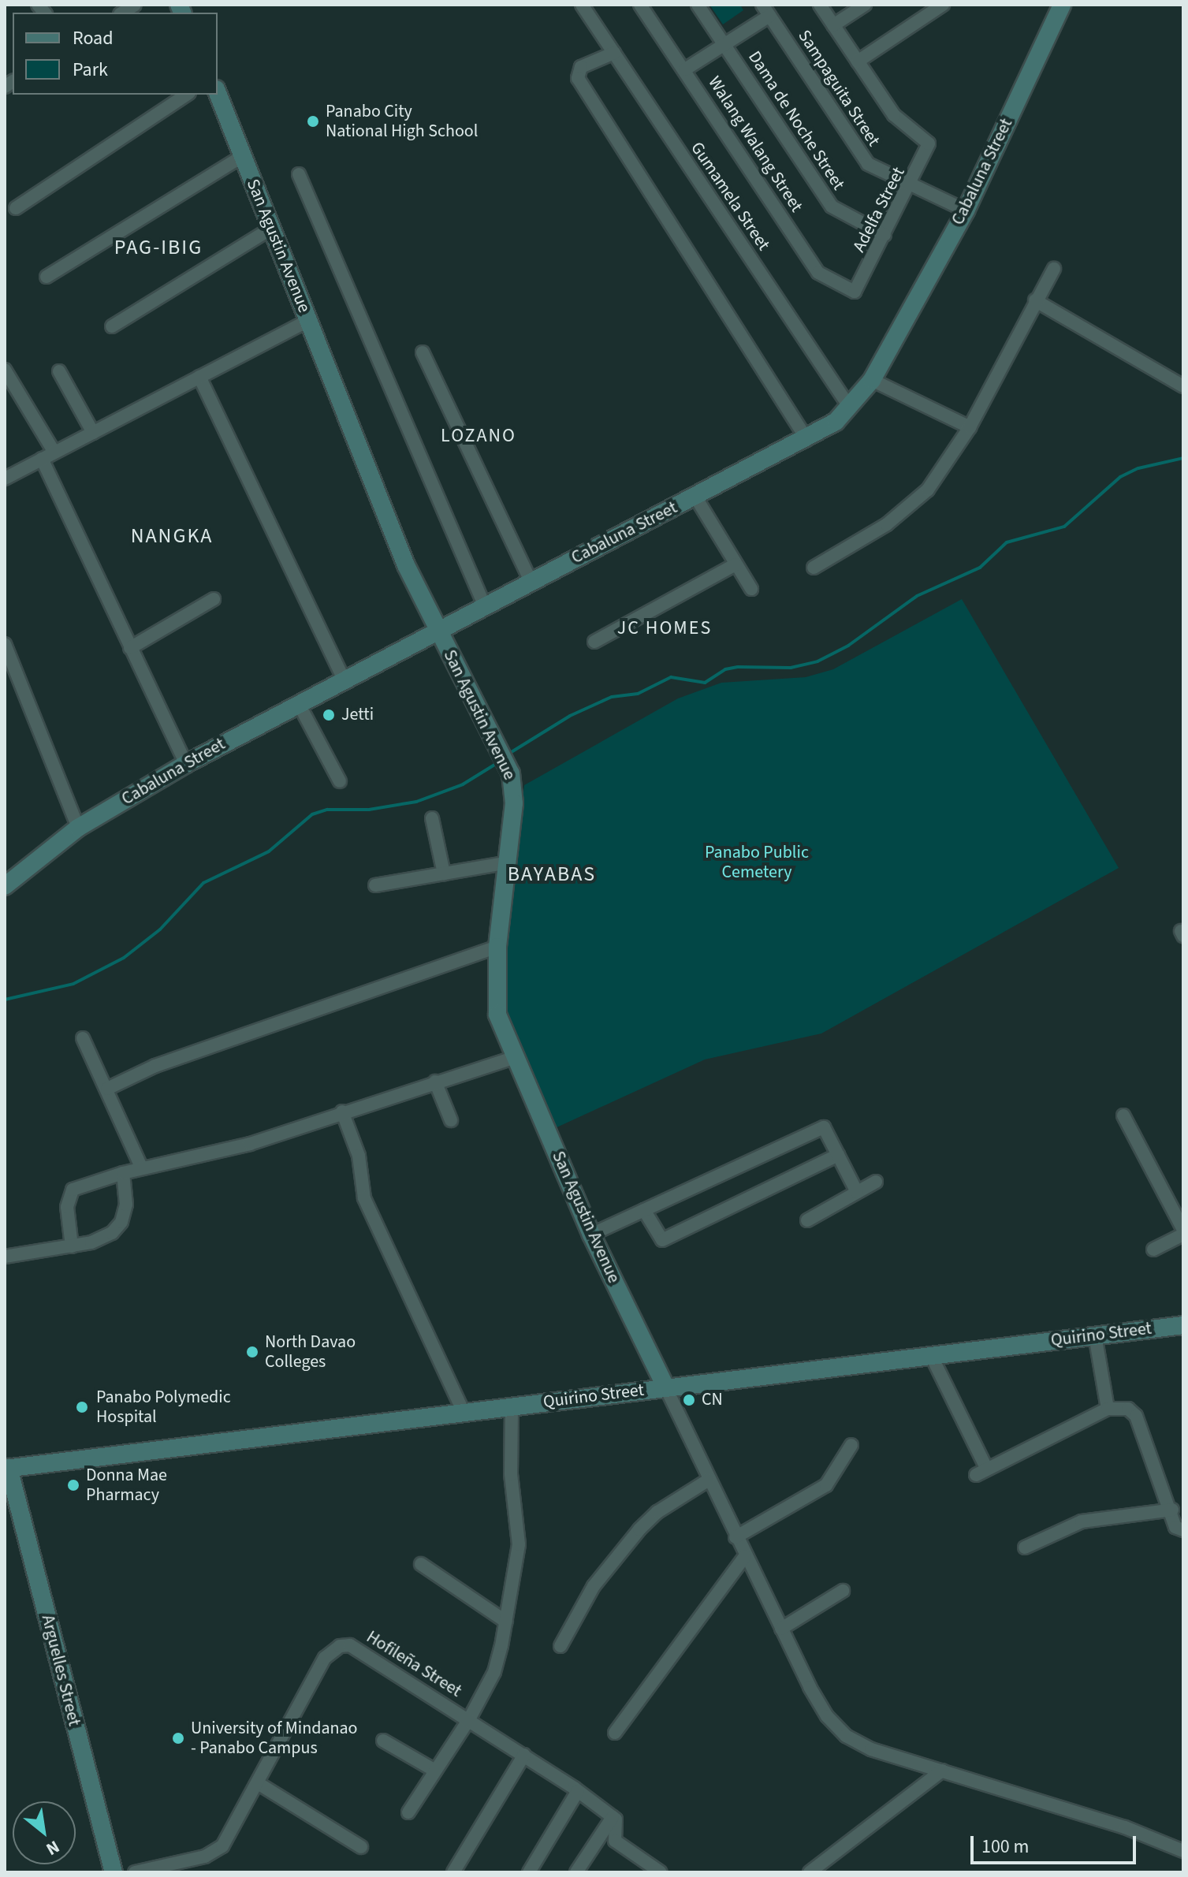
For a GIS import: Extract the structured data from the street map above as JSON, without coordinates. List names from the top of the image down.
{
  "streets": {
    "street": [
      "Sampaguita Street",
      "Dama de Noche Street",
      "Walang Walang Street",
      "Cabaluna Street",
      "Gumamela Street",
      "Adelfa Street",
      "San Agustin Avenue",
      "Quirino Street",
      "Hofileña Street",
      "Arguelles Street"
    ]
  },
  "crossings": [
    ["Sampaguita Street", "Cabaluna Street"],
    ["Sampaguita Street", "Adelfa Street"],
    ["Dama de Noche Street", "Adelfa Street"],
    ["Walang Walang Street", "Adelfa Street"],
    ["Cabaluna Street", "Gumamela Street"],
    ["Cabaluna Street", "San Agustin Avenue"],
    ["San Agustin Avenue", "Quirino Street"],
    ["Quirino Street", "Arguelles Street"]
  ],
  "districts": [
    "PAG-IBIG",
    "LOZANO",
    "NANGKA",
    "JC HOMES",
    "BAYABAS"
  ],
  "parks": ["Panabo Public Cemetery"],
  "places": [
    "Panabo City National High School",
    "Jetti",
    "North Davao Colleges",
    "CN",
    "Panabo Polymedic Hospital",
    "Donna Mae Pharmacy",
    "University of Mindanao - Panabo Campus"
  ],
  "legend": ["Road", "Park"],
  "scale_bar": "100 m",
  "north": "bottom right"
}
